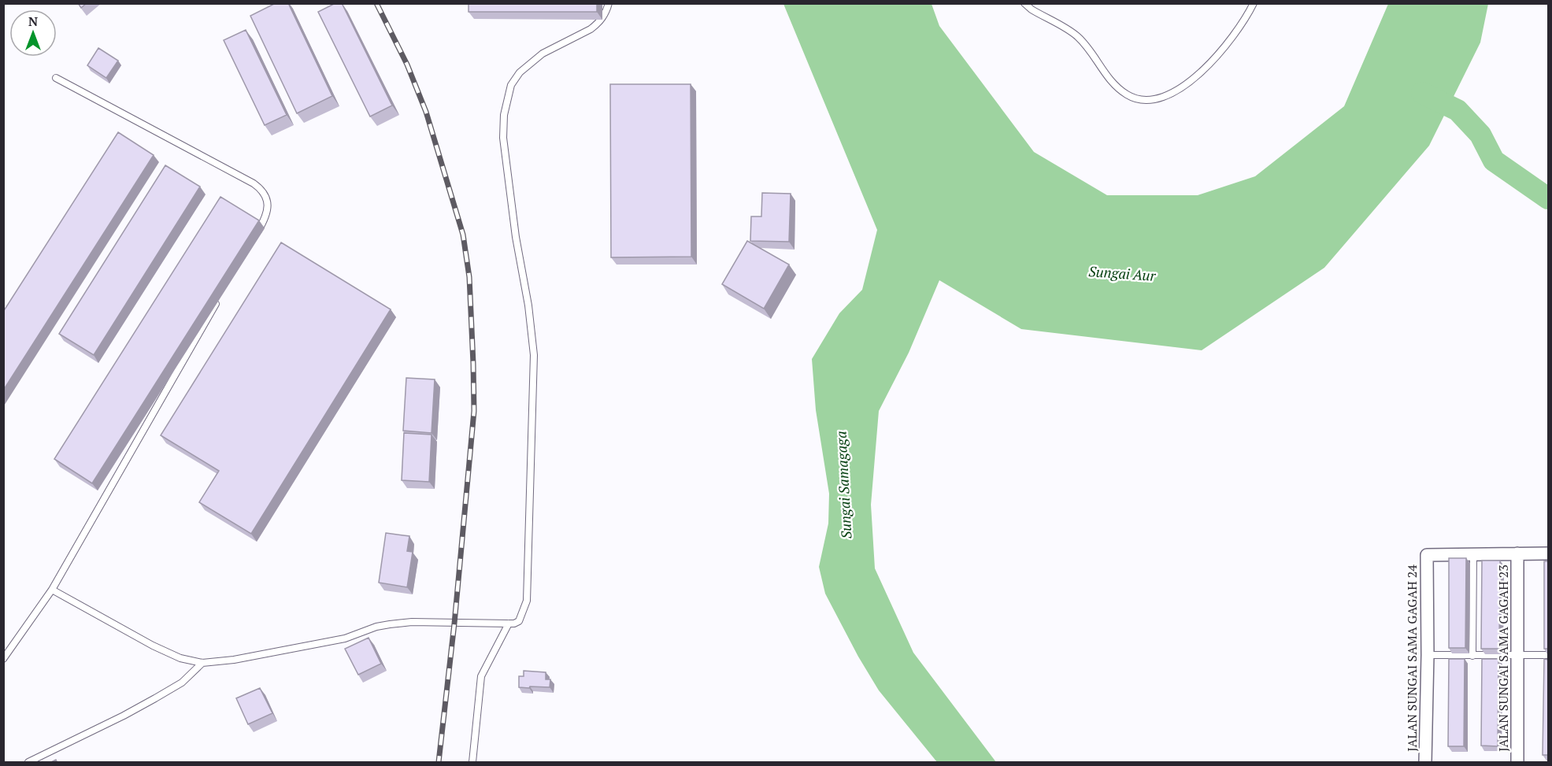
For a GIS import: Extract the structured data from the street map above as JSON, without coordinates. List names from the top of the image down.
{
  "streets": {
    "street": ["JALAN SUNGAI SAMA GAGAH 24", "JALAN SUNGAI SAMA GAGAH 23"]
  },
  "water": ["Sungai Aur", "Sungai Samagaga"],
  "north": "top"
}
